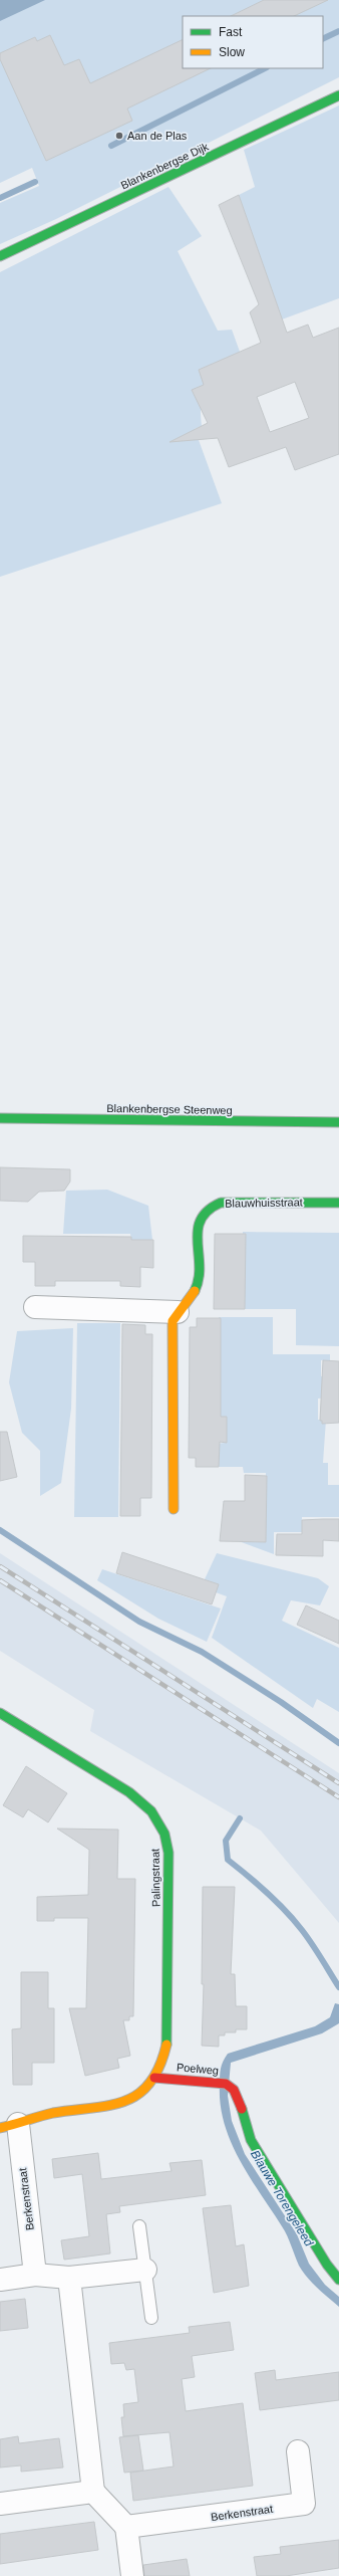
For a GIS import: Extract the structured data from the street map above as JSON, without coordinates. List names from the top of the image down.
{
  "streets": {
    "street": [
      "Blankenbergse Dijk",
      "Blankenbergse Steenweg",
      "Blauwhuisstraat",
      "Palingstraat",
      "Poelweg",
      "Berkenstraat"
    ]
  },
  "crossings": [
    ["Palingstraat", "Poelweg"]
  ],
  "water": ["Blauwe Torengeleed"],
  "places": ["Aan de Plas"],
  "legend": ["Fast", "Slow"]
}
